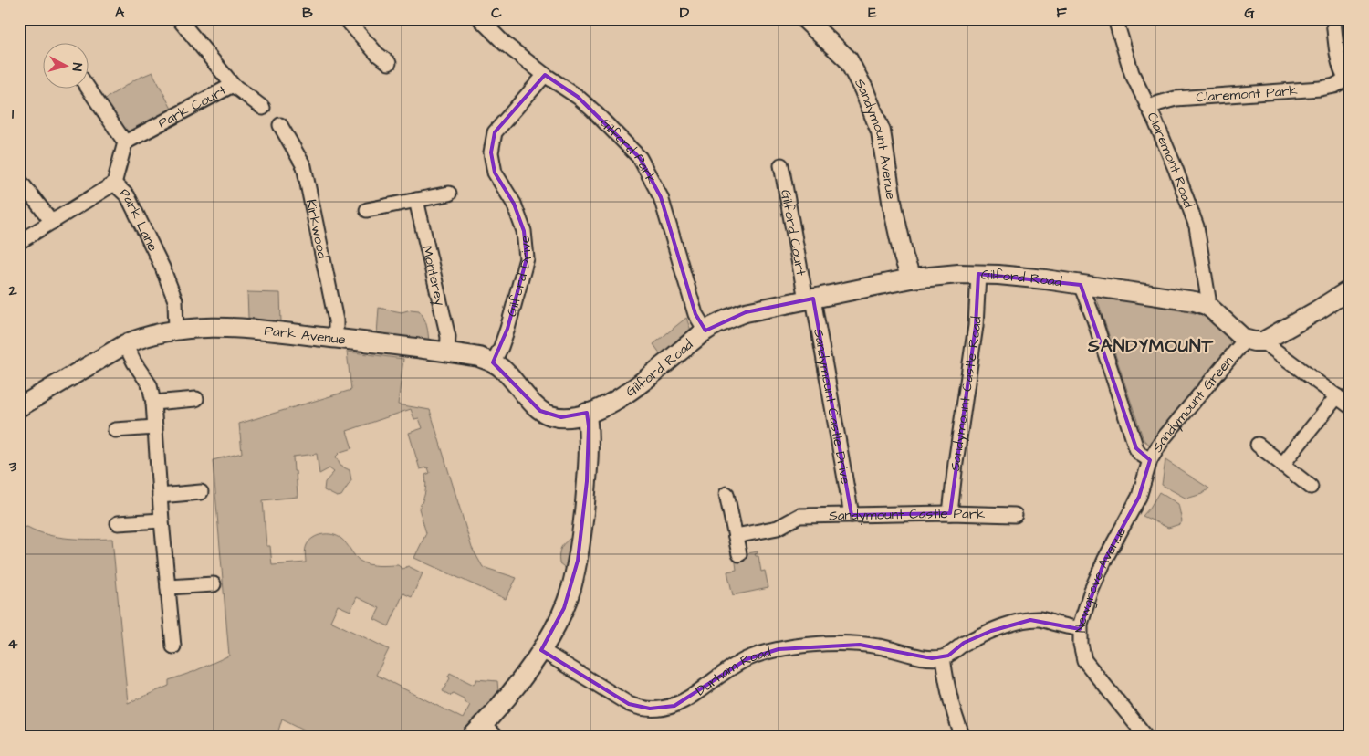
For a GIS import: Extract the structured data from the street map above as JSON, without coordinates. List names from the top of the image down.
{
  "streets": {
    "street": [
      "Claremont Park",
      "Park Court",
      "Sandymount Avenue",
      "Gilford Park",
      "Claremont Road",
      "Park Lane",
      "Kirkwood",
      "Gilford Court",
      "Monterey",
      "Gilford Drive",
      "Gilford Road",
      "Park Avenue",
      "Sandymount Castle Road",
      "Sandymount Green",
      "Sandymount Castle Drive",
      "Sandymount Castle Park",
      "Newgrove Avenue",
      "Durham Road"
    ]
  },
  "crossings": [
    ["Claremont Park", "Claremont Road"],
    ["Sandymount Avenue", "Gilford Road"],
    ["Gilford Park", "Gilford Drive"],
    ["Gilford Park", "Gilford Road"],
    ["Park Lane", "Park Avenue"],
    ["Kirkwood", "Park Avenue"],
    ["Gilford Court", "Gilford Road"],
    ["Gilford Court", "Sandymount Castle Drive"],
    ["Monterey", "Park Avenue"],
    ["Gilford Drive", "Park Avenue"],
    ["Gilford Road", "Park Avenue"],
    ["Gilford Road", "Sandymount Castle Road"],
    ["Gilford Road", "Sandymount Green"],
    ["Gilford Road", "Sandymount Castle Drive"],
    ["Sandymount Castle Road", "Sandymount Castle Park"],
    ["Sandymount Green", "Newgrove Avenue"],
    ["Sandymount Castle Drive", "Sandymount Castle Park"]
  ],
  "districts": ["SANDYMOUNT"],
  "north": "right",
  "grid": {
    "columns": [
      "A",
      "B",
      "C",
      "D",
      "E",
      "F",
      "G"
    ],
    "rows": [
      "1",
      "2",
      "3",
      "4"
    ]
  }
}
